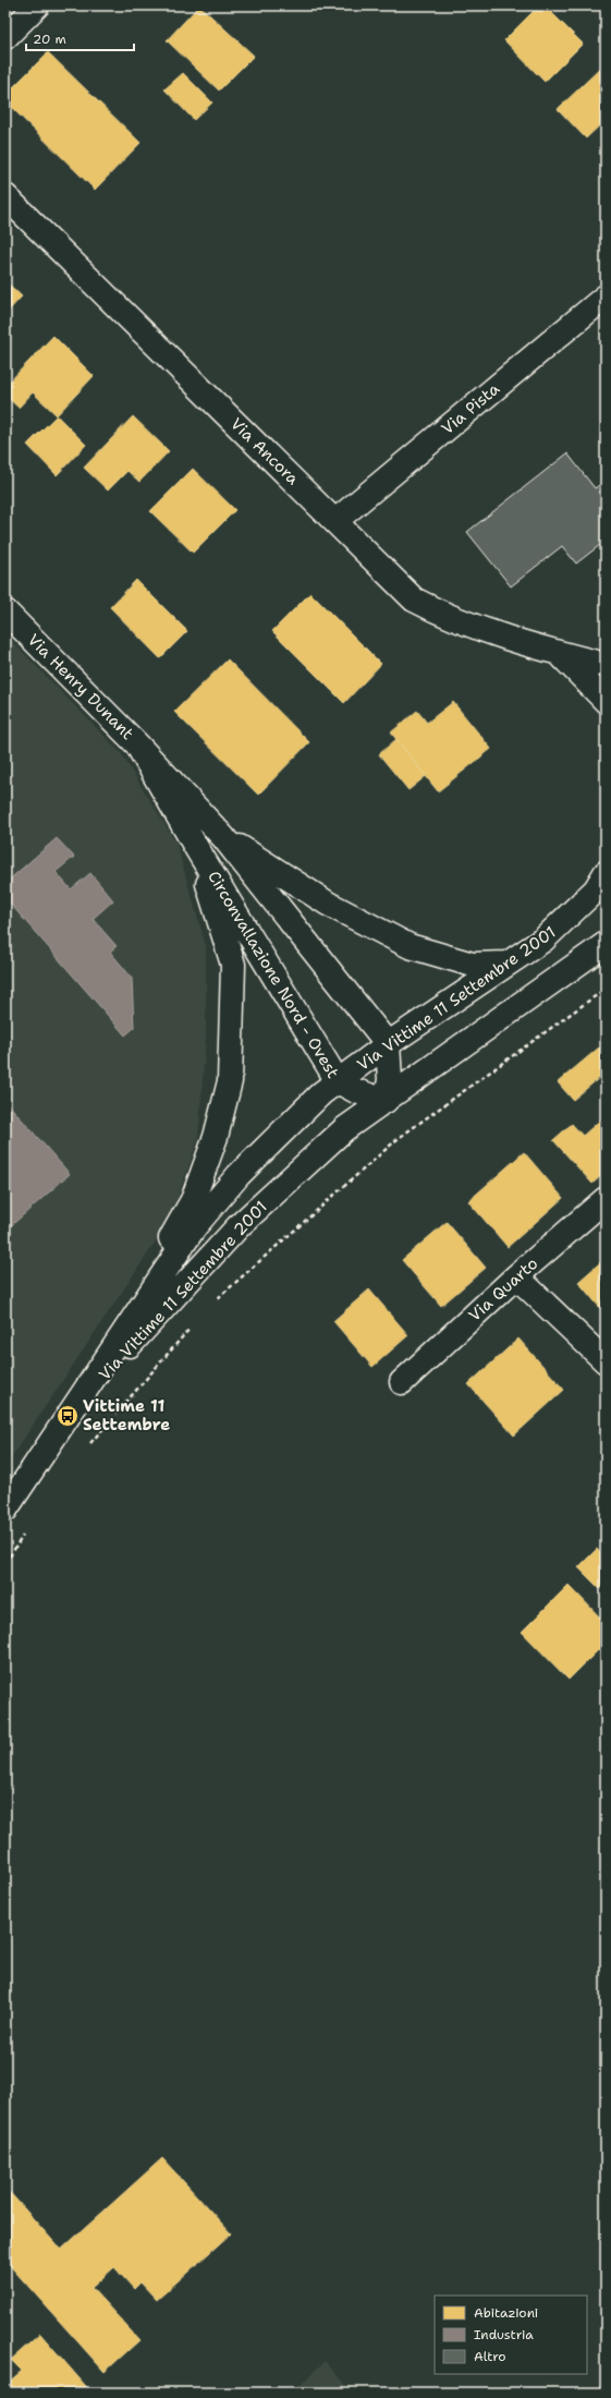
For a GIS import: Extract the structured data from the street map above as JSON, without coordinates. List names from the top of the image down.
{
  "streets": {
    "main road": [
      "Via Pista",
      "Via Ancora",
      "Via Henry Dunant",
      "Circonvallazione Nord - Ovest",
      "Via Vittime 11 Settembre 2001",
      "Via Quarto"
    ]
  },
  "crossings": [
    ["Via Pista", "Via Ancora"],
    ["Via Henry Dunant", "Circonvallazione Nord - Ovest"],
    ["Circonvallazione Nord - Ovest", "Via Vittime 11 Settembre 2001"]
  ],
  "places": {
    "bus stop": ["Vittime 11 Settembre"]
  },
  "legend": ["Abitazioni", "Industria", "Altro"],
  "scale_bar": "20 m"
}
